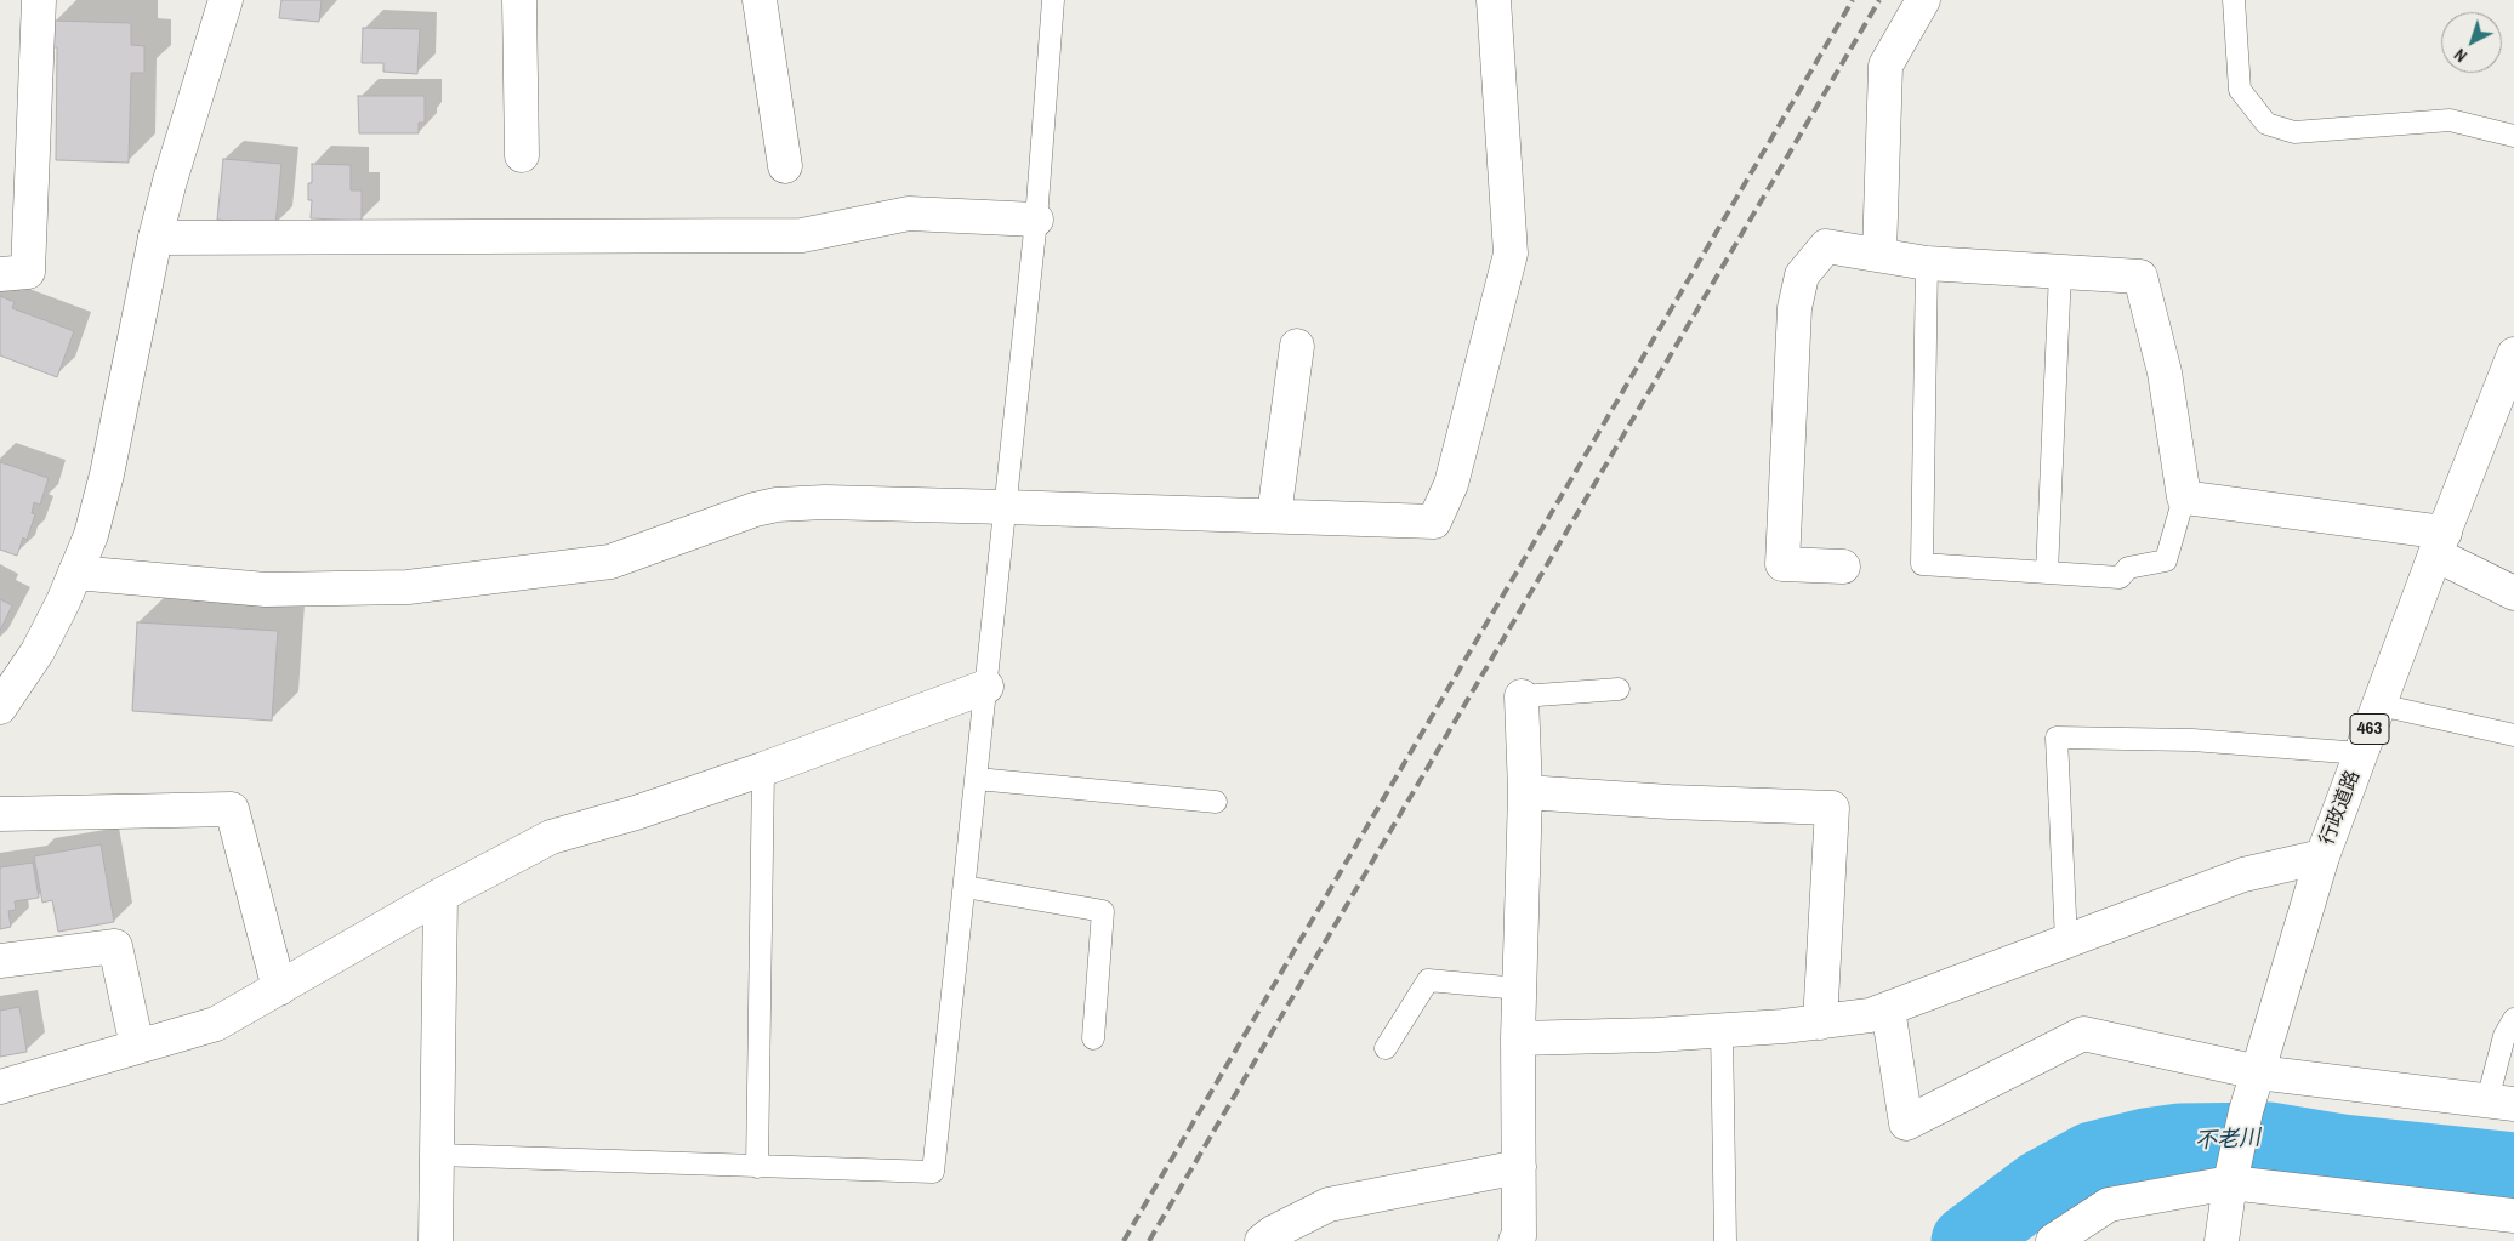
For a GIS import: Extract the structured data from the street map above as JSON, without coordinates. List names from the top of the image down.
{
  "streets": {
    "main road": ["463", "行政道路"]
  },
  "water": ["不老川"],
  "north": "bottom left"
}
